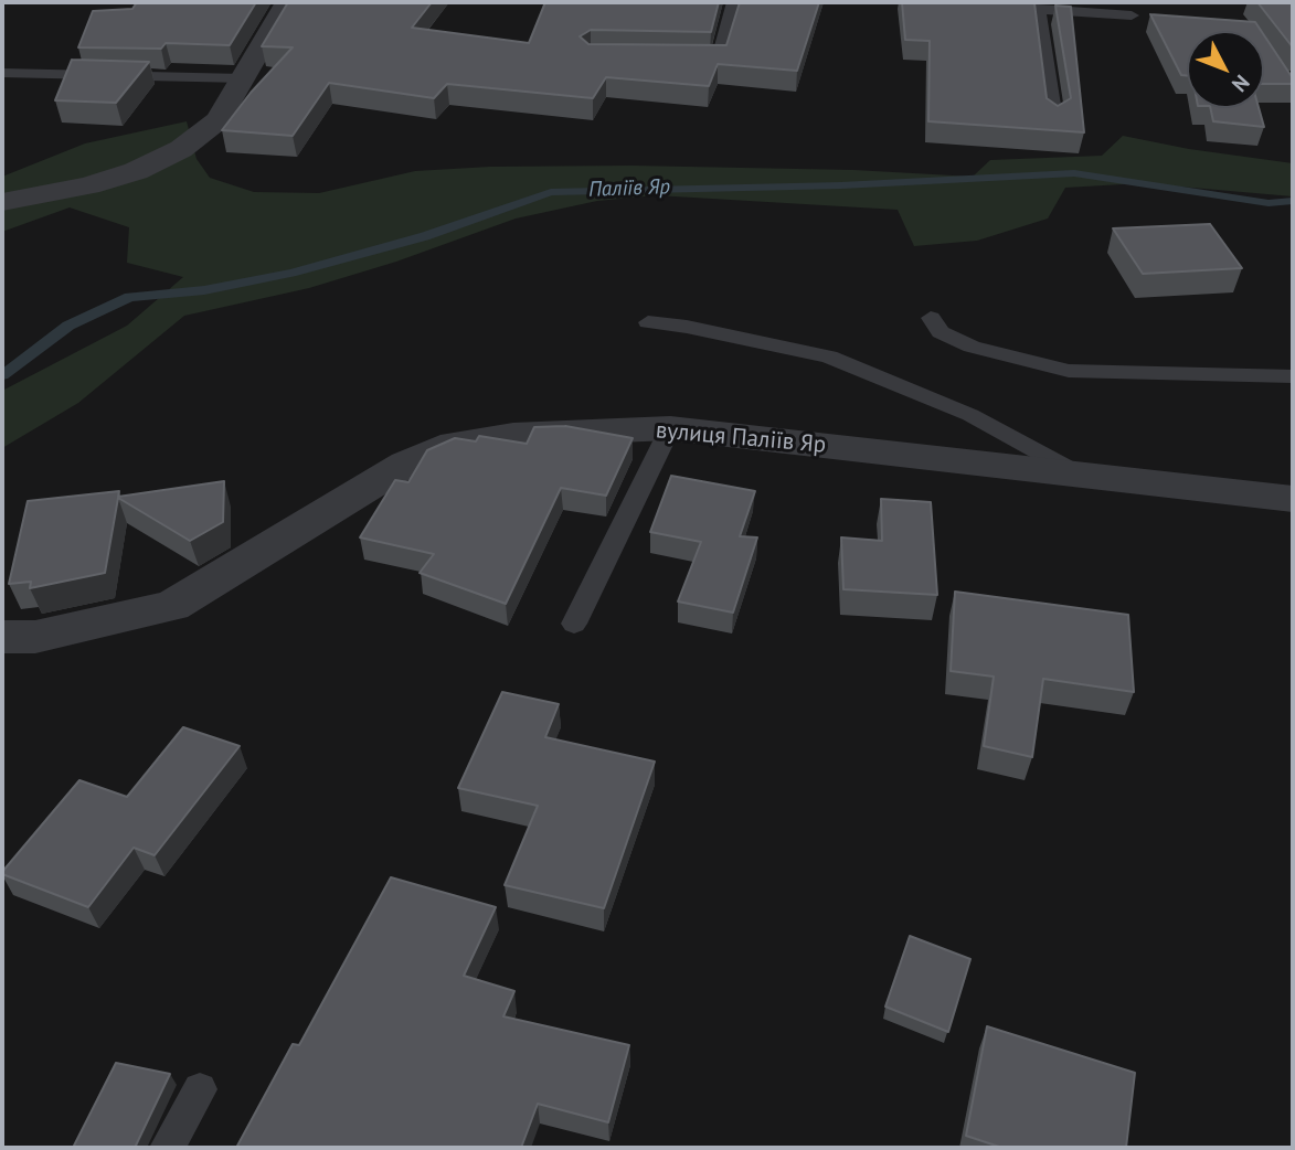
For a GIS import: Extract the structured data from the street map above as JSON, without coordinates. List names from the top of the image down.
{
  "streets": {
    "street": ["вулиця Паліїв Яр"]
  },
  "water": ["Паліїв Яр"],
  "north": "bottom right"
}
